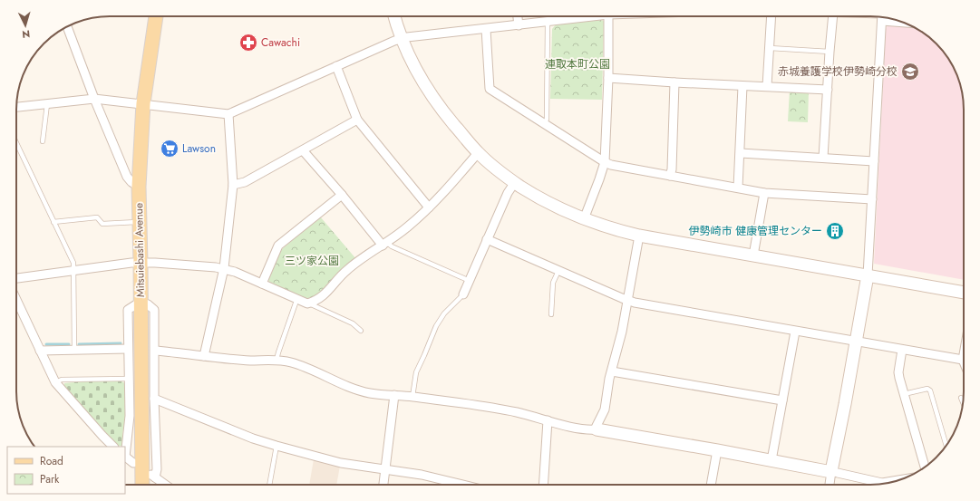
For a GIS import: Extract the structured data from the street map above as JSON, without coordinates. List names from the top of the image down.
{
  "streets": {
    "main road": ["Mitsuiebashi Avenue"]
  },
  "parks": ["連取本町公園", "三ツ家公園"],
  "places": {
    "pharmacy": ["Cawachi"],
    "school or university": ["赤城養護学校伊勢崎分校"],
    "supermarket": ["Lawson"],
    "building": ["伊勢崎市 健康管理センター"]
  },
  "legend": ["Road", "Park"],
  "north": "bottom"
}
